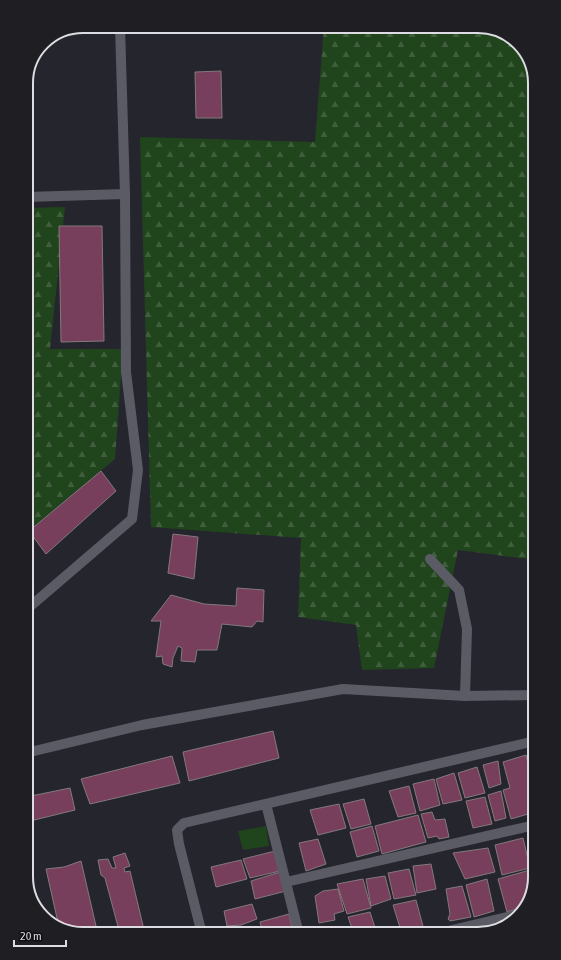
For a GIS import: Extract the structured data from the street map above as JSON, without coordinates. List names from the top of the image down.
{
  "scale_bar": "20 m"
}
